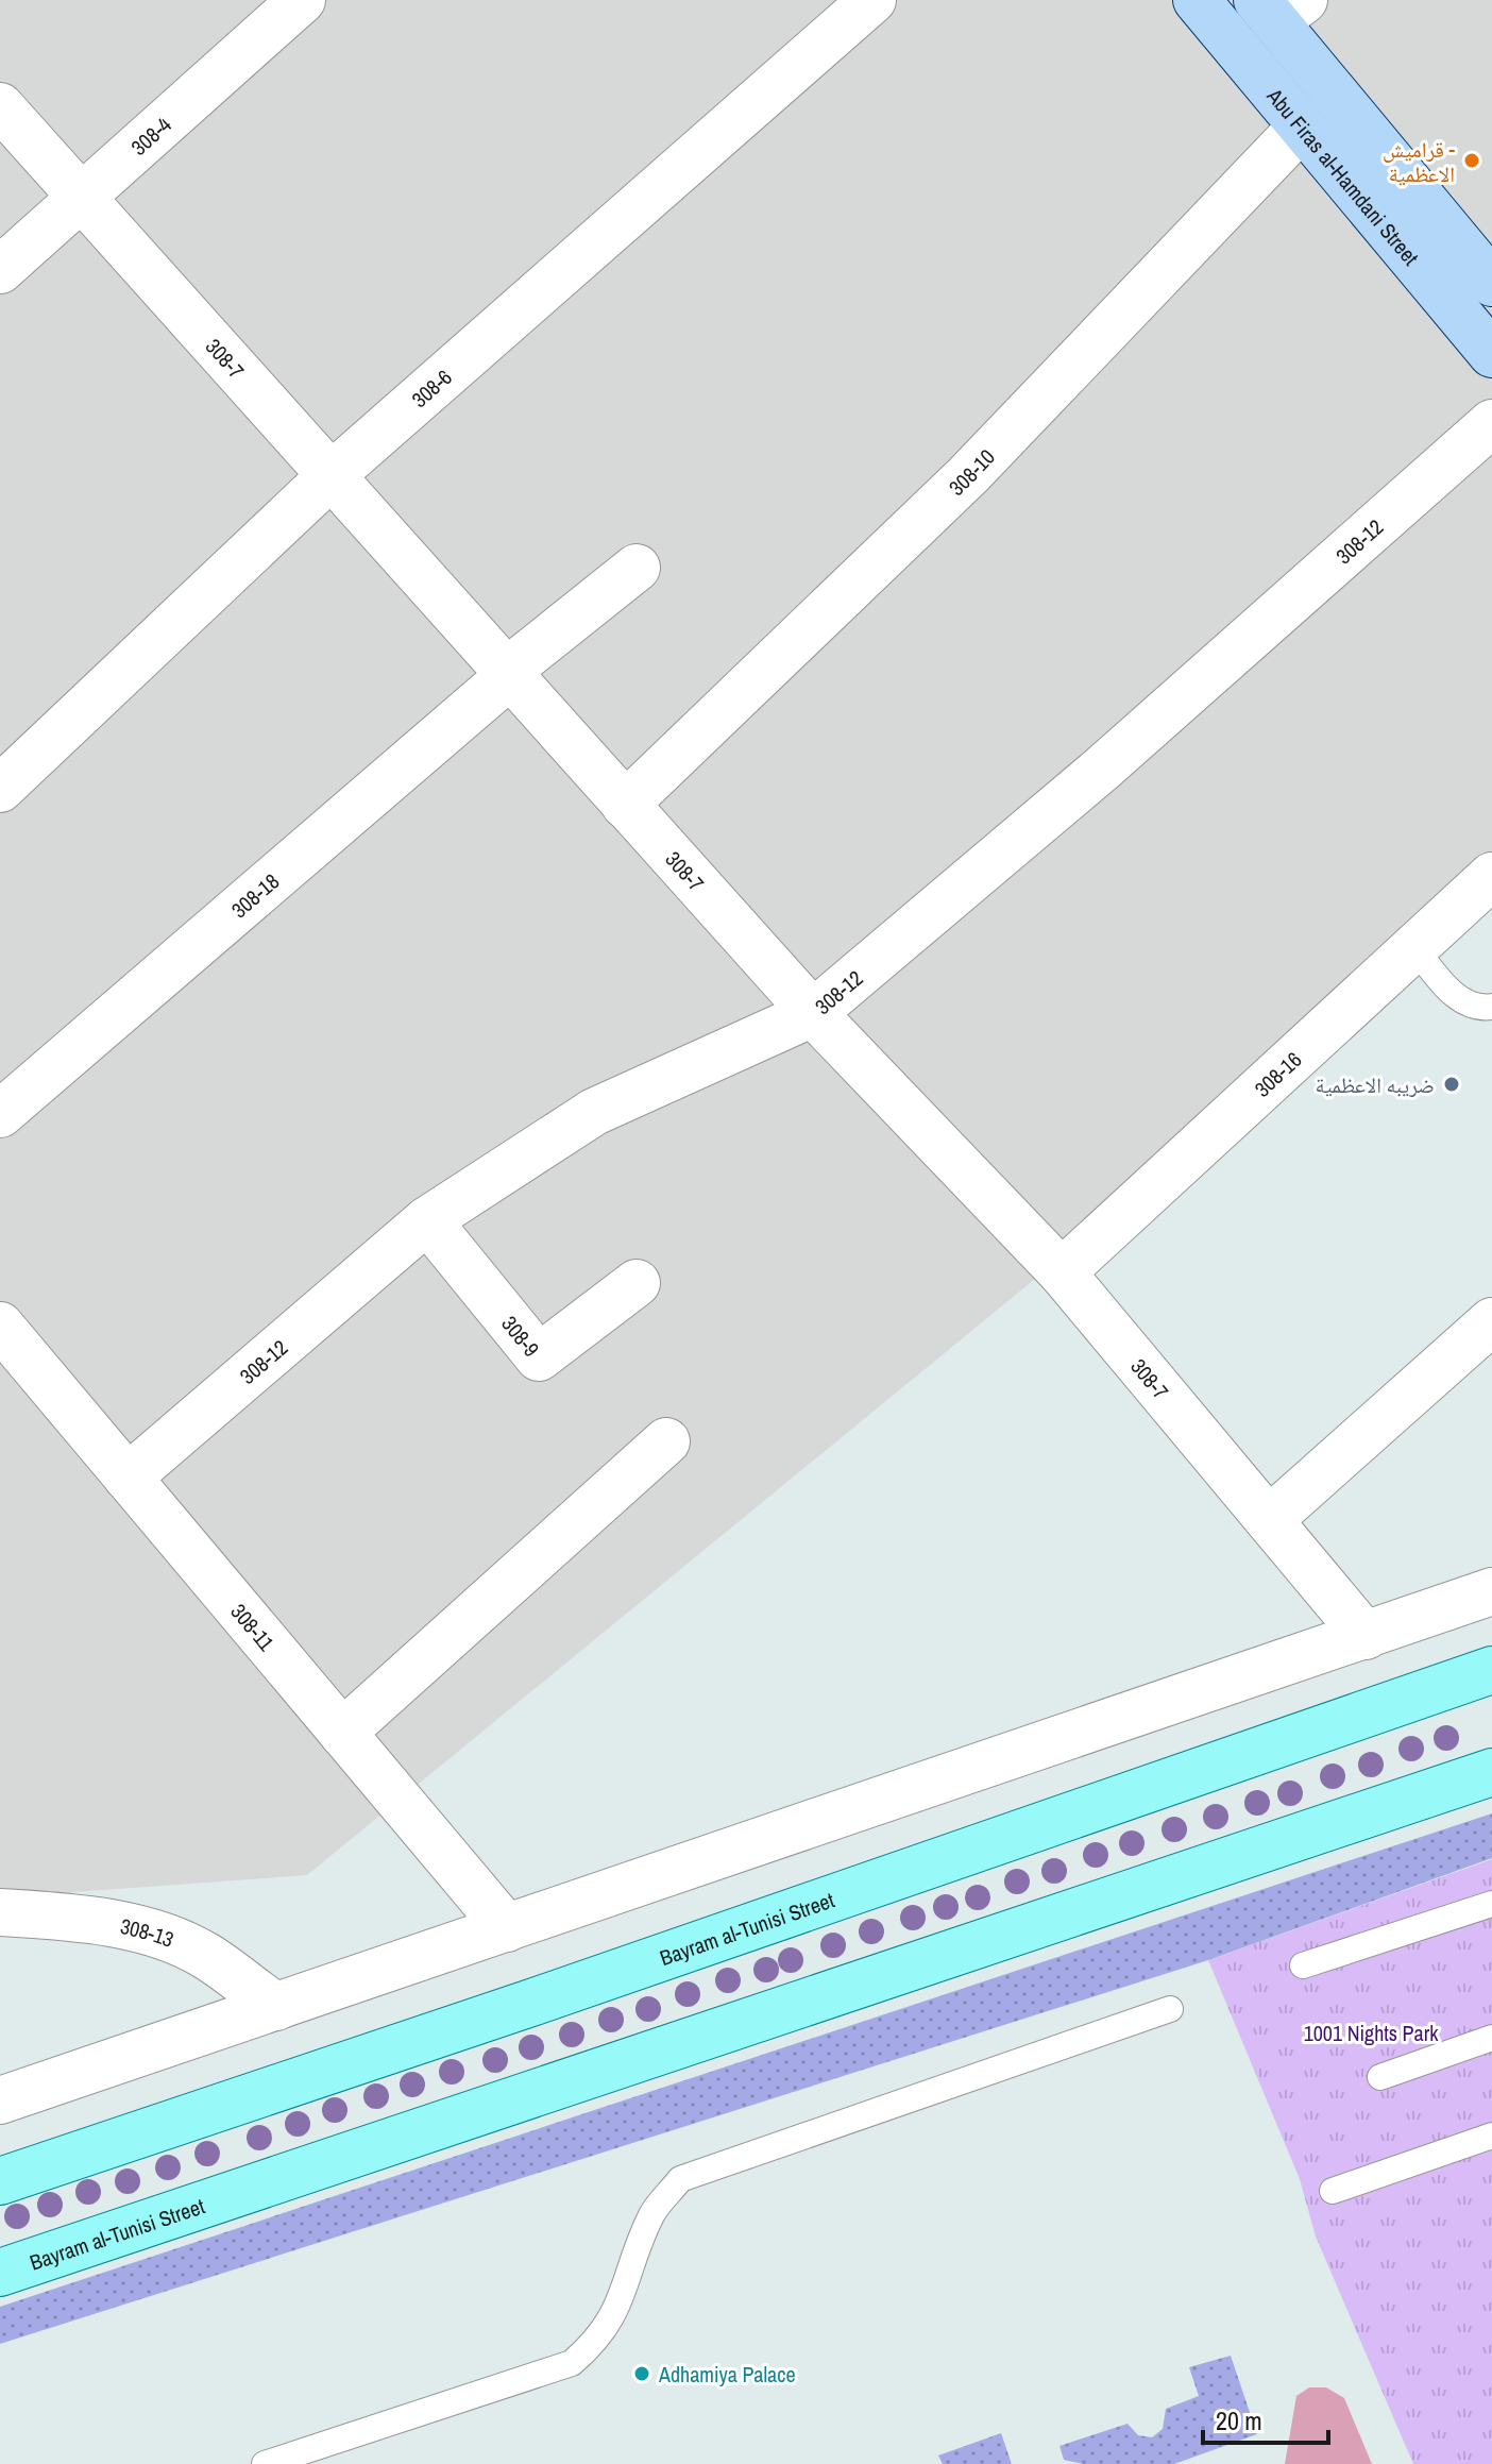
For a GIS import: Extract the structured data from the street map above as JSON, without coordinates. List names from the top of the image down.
{
  "streets": {
    "main road": ["Bayram al-Tunisi Street"],
    "street": [
      "308-4",
      "Abu Firas al-Hamdani Street",
      "308-7",
      "308-6",
      "308-10",
      "308-12",
      "308-18",
      "308-16",
      "308-9",
      "308-11",
      "308-13"
    ]
  },
  "crossings": [
    ["308-4", "308-7"],
    ["Abu Firas al-Hamdani Street", "308-10"],
    ["308-7", "308-6"],
    ["308-7", "308-10"],
    ["308-7", "308-12"],
    ["308-7", "308-18"],
    ["308-7", "308-16"],
    ["308-12", "308-9"],
    ["308-12", "308-11"]
  ],
  "parks": ["1001 Nights Park"],
  "places": ["قراميش - الاعظمية", "ضريبه الاعظمية", "Adhamiya Palace"],
  "scale_bar": "20 m"
}
